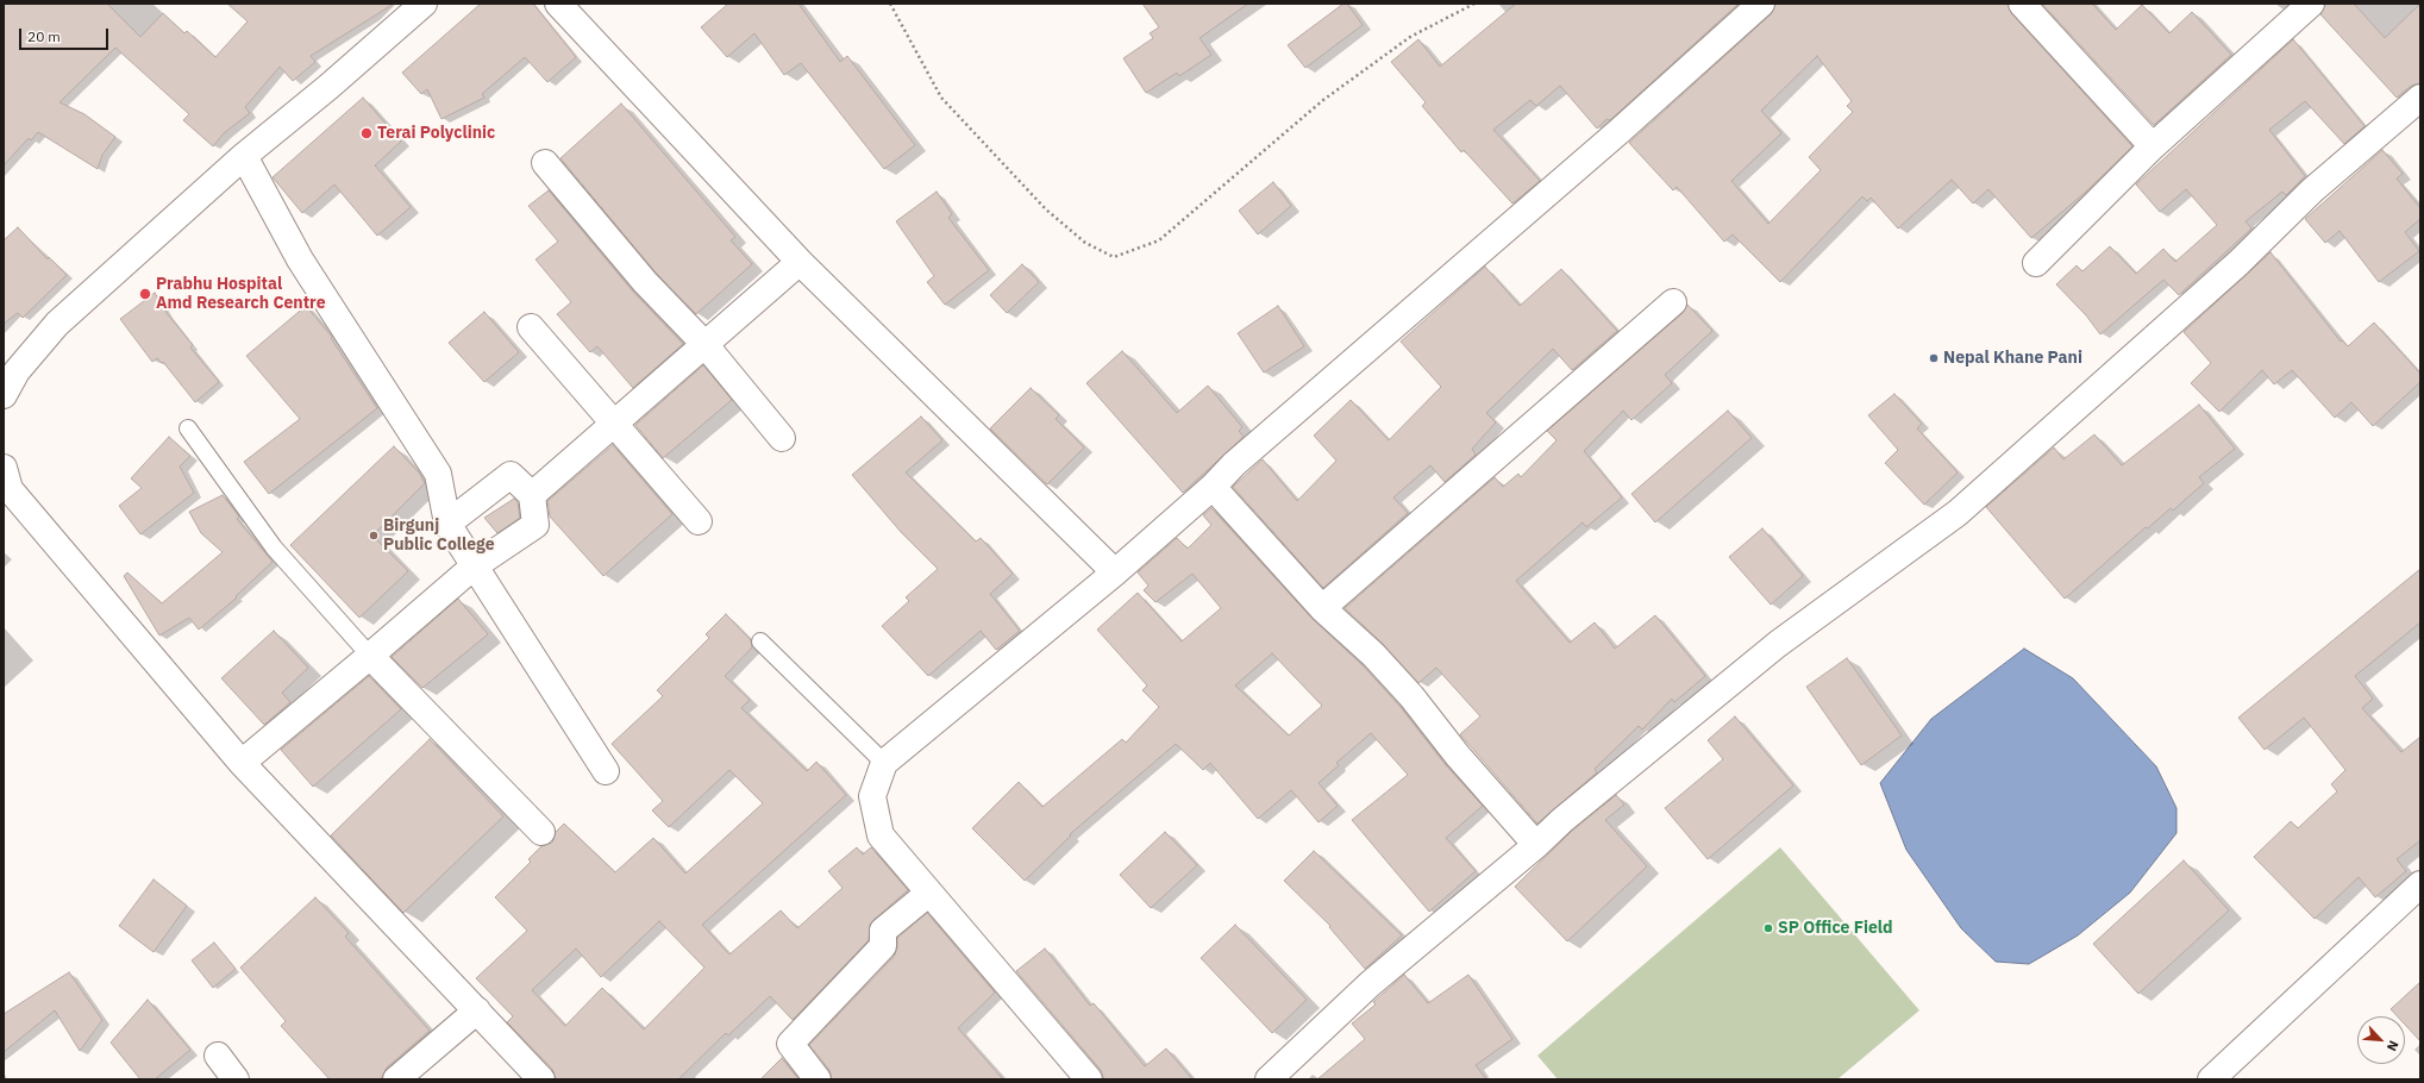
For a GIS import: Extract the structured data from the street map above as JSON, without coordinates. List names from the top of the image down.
{
  "places": [
    "Terai Polyclinic",
    "Prabhu Hospital Amd Research Centre",
    "Nepal Khane Pani",
    "Birgunj Public College",
    "SP Office Field"
  ],
  "scale_bar": "20 m",
  "north": "bottom right"
}
